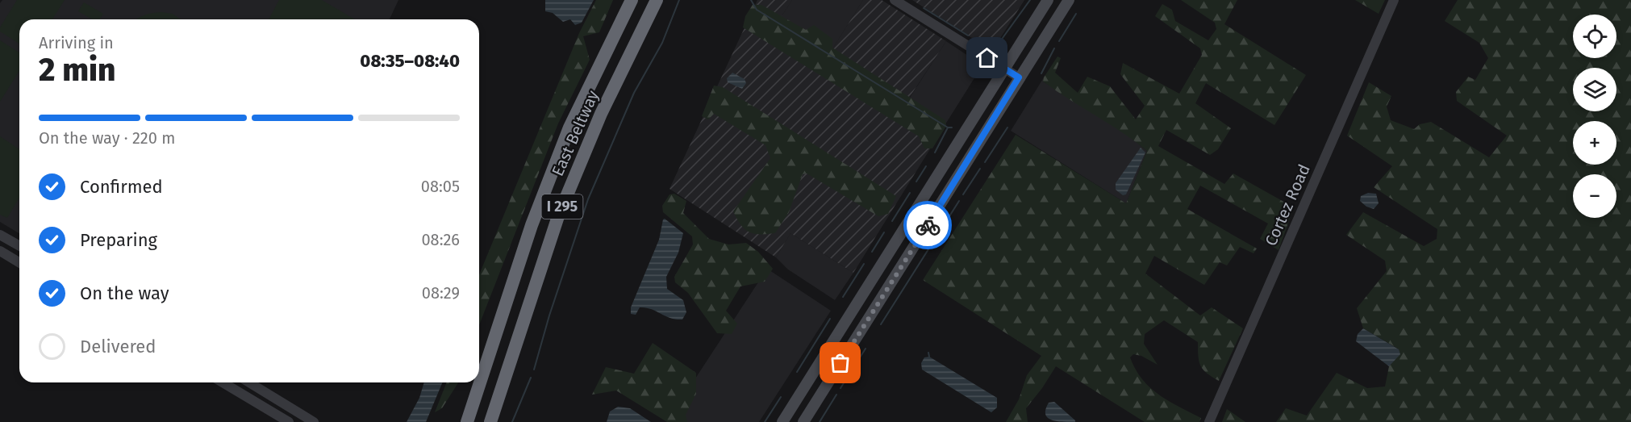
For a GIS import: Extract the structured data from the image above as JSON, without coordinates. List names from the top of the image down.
{
  "streets": {
    "highway": ["East Beltway", "I 295"],
    "street": ["Cortez Road"]
  },
  "page": {
    "map_buttons": ["+", "−"],
    "heading": ["2 min", "Arriving in", "08:35–08:40"],
    "bar": "On the way · 220 m",
    "list": [
      ["Confirmed", "08:05"],
      ["Preparing", "08:26"],
      ["On the way", "08:29"],
      "Delivered"
    ]
  }
}
